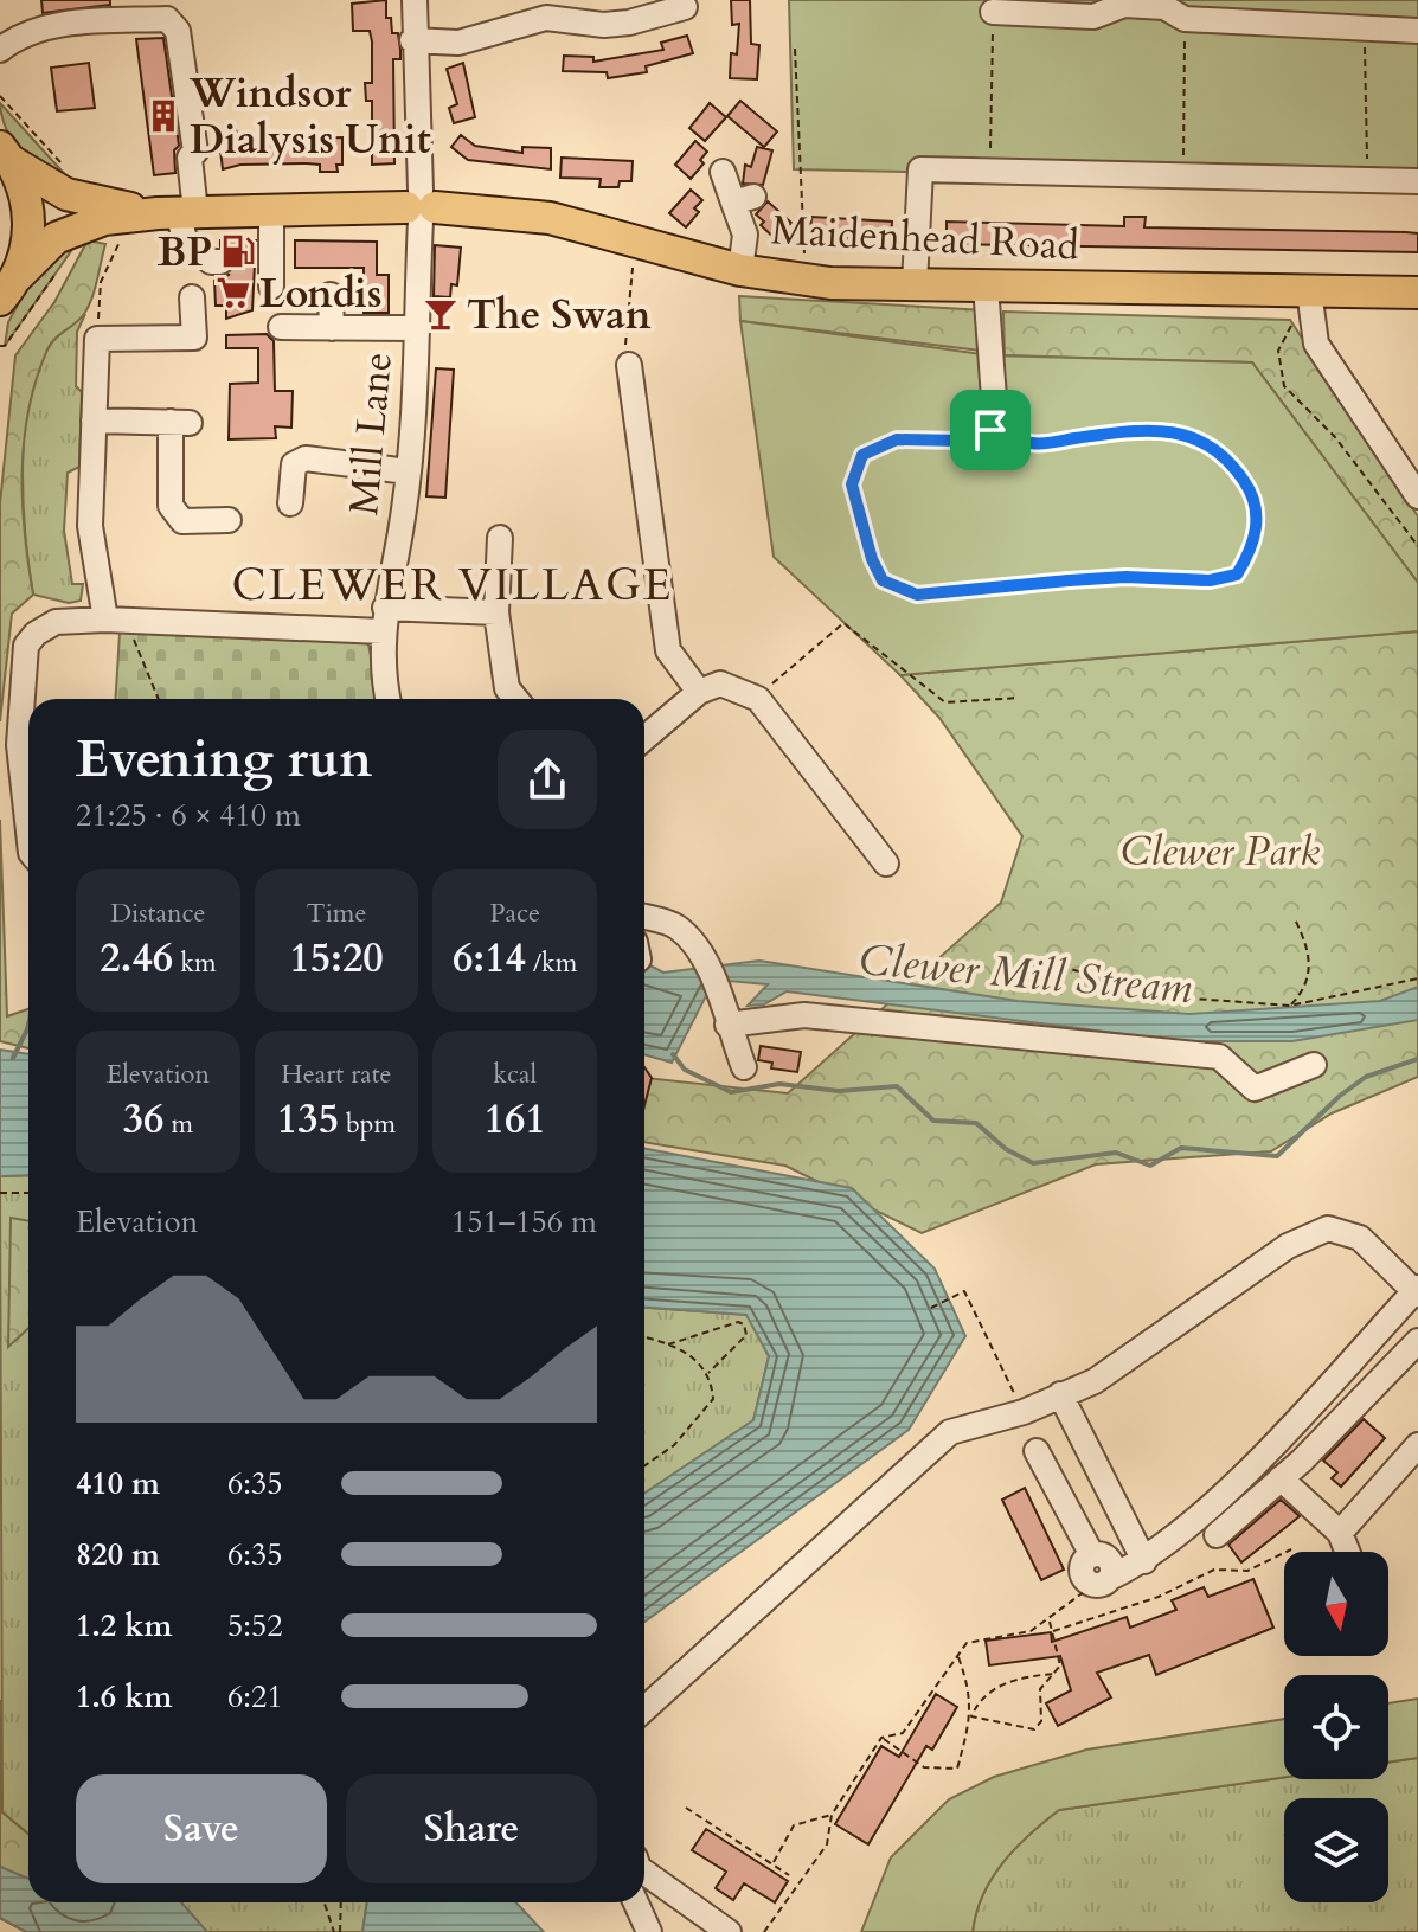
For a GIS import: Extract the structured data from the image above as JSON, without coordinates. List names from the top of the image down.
{
  "streets": {
    "main road": ["Maidenhead Road"],
    "street": ["Mill Lane"]
  },
  "crossings": [
    ["Maidenhead Road", "Mill Lane"]
  ],
  "districts": ["CLEWER VILLAGE"],
  "water": ["Clewer Mill Stream"],
  "parks": ["Clewer Park"],
  "places": {
    "building": ["Windsor Dialysis Unit"],
    "fuel station": ["BP"],
    "supermarket": ["Londis"],
    "bar": ["The Swan"]
  },
  "north": "bottom",
  "page": {
    "heading": ["Evening run", "21:25 · 6 × 410 m"],
    "stats": [
      ["Distance", "2.46 km"],
      ["Time", "15:20"],
      ["Pace", "6:14 /km"],
      ["Elevation", "36 m"],
      ["Heart rate", "135 bpm"],
      ["kcal", "161"]
    ],
    "chart": ["Elevation", "151–156 m"],
    "list": [
      {
        "name": "410 m",
        "note": "6:35"
      },
      {
        "name": "820 m",
        "note": "6:35"
      },
      {
        "name": "1.2 km",
        "note": "5:52"
      },
      {
        "name": "1.6 km",
        "note": "6:21"
      }
    ],
    "buttons": ["Save", "Share"]
  }
}
